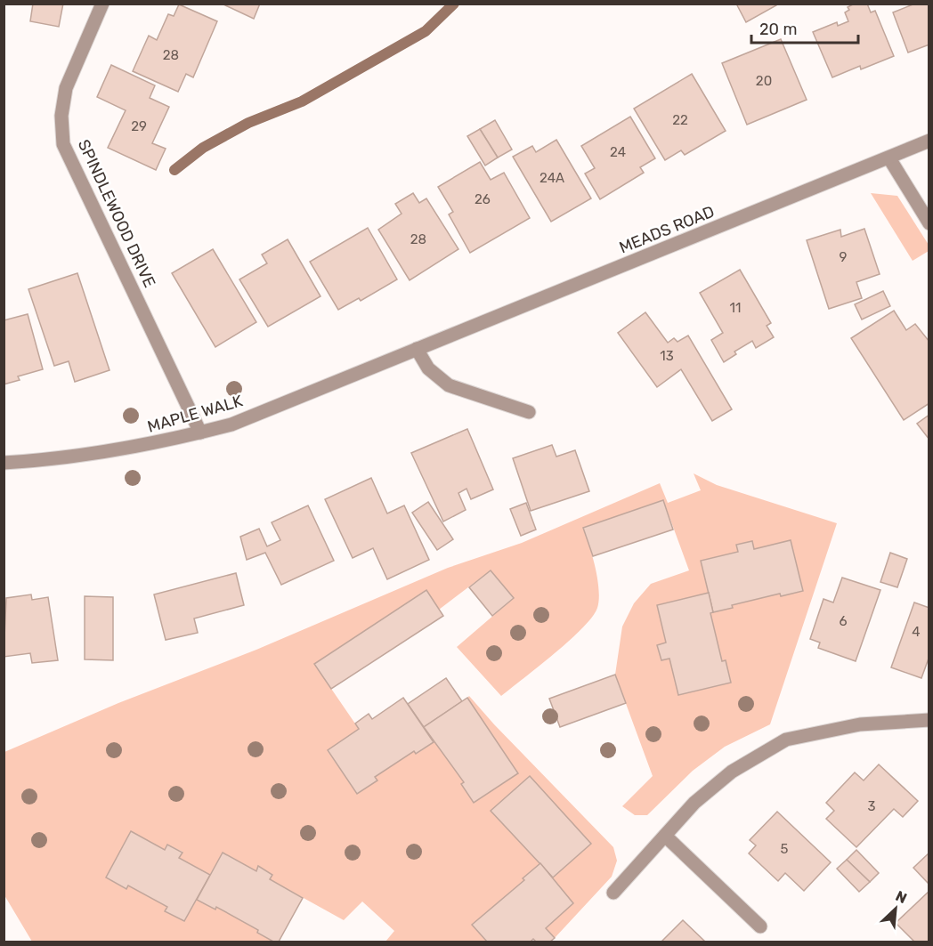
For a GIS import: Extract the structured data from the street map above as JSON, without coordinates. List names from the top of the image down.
{
  "streets": {
    "street": ["SPINDLEWOOD DRIVE", "MEADS ROAD", "MAPLE WALK"]
  },
  "crossings": [
    ["SPINDLEWOOD DRIVE", "MAPLE WALK"],
    ["MEADS ROAD", "MAPLE WALK"]
  ],
  "house_numbers": [
    "28",
    "20",
    "22",
    "29",
    "24",
    "24A",
    "26",
    "28",
    "9",
    "11",
    "13",
    "6",
    "4",
    "3",
    "5"
  ],
  "scale_bar": "20 m",
  "north": "top right"
}
